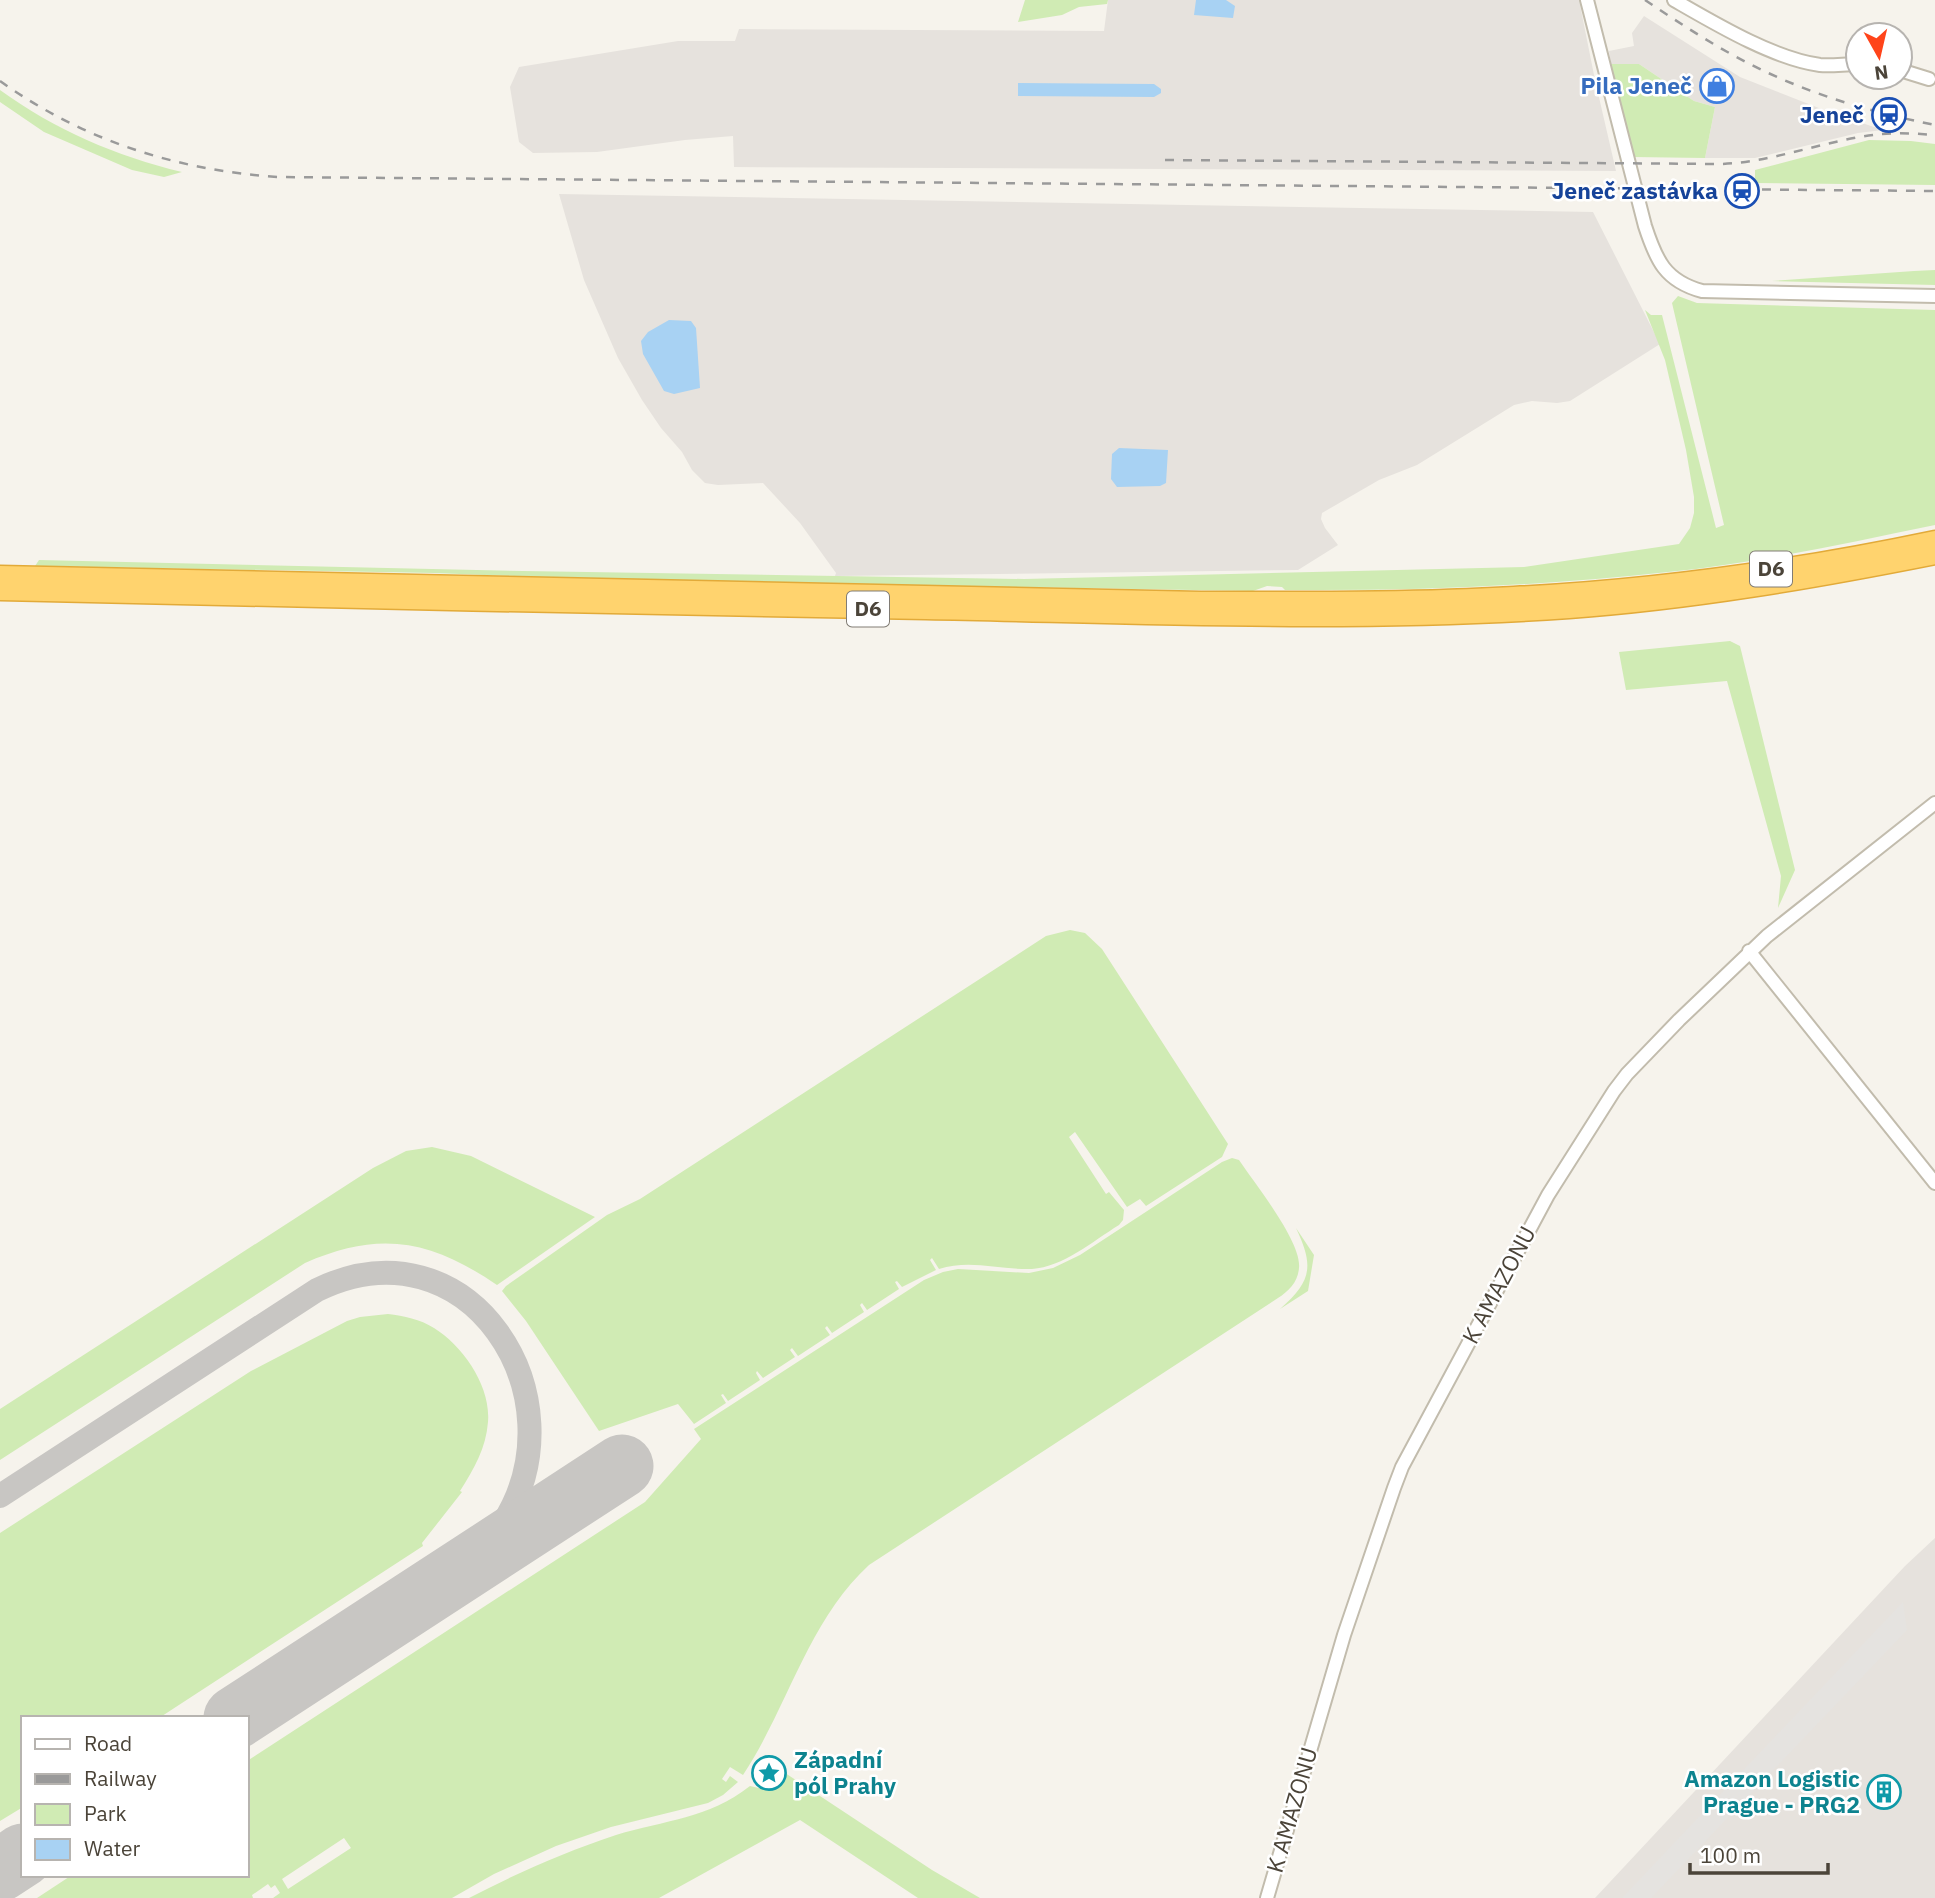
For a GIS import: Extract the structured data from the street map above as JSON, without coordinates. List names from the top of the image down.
{
  "streets": {
    "highway": ["D6"],
    "street": ["K AMAZONU"]
  },
  "places": {
    "shop": ["Pila Jeneč"],
    "station": ["Jeneč", "Jeneč zastávka"],
    "place": ["Západní pól Prahy"],
    "building": ["Amazon Logistic Prague - PRG2"]
  },
  "legend": [
    "Road",
    "Railway",
    "Park",
    "Water"
  ],
  "scale_bar": "100 m",
  "north": "bottom"
}
